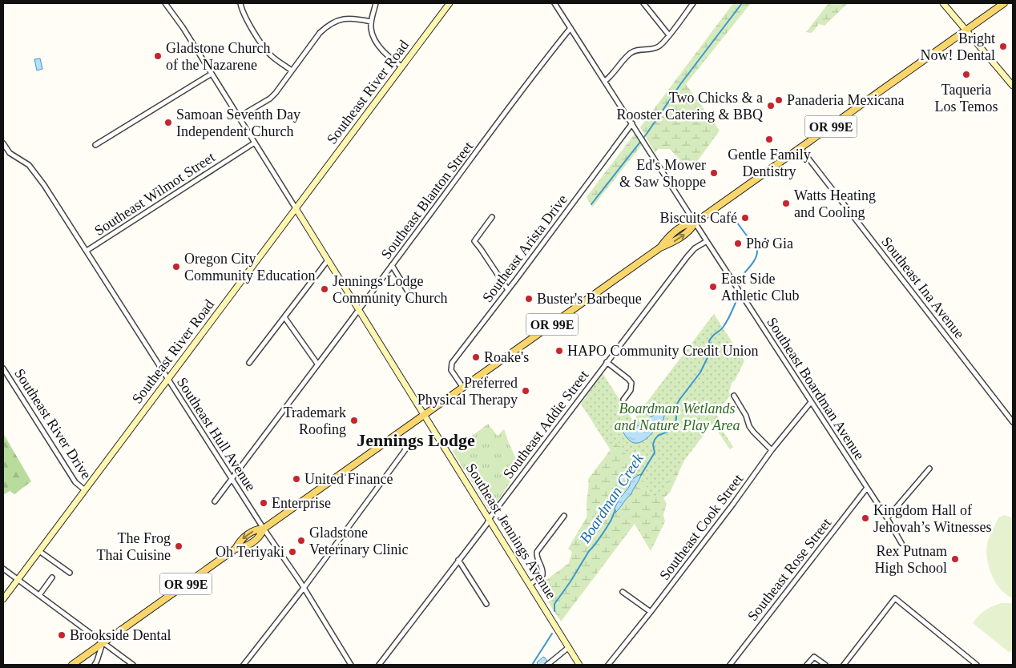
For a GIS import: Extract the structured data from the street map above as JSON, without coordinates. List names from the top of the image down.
{
  "streets": {
    "main road": ["OR 99E"],
    "street": [
      "Southeast River Road",
      "Southeast Wilmot Street",
      "Southeast Blanton Street",
      "Southeast Arista Drive",
      "Southeast Ina Avenue",
      "Southeast Boardman Avenue",
      "Southeast River Drive",
      "Southeast Addie Street",
      "Southeast Hull Avenue",
      "Southeast Cook Street",
      "Southeast Jennings Avenue",
      "Southeast Rose Street"
    ]
  },
  "crossings": [
    ["Southeast River Road", "Southeast River Drive"],
    ["Southeast River Road", "Southeast Hull Avenue"],
    ["Southeast River Road", "Southeast Jennings Avenue"],
    ["OR 99E", "Southeast Arista Drive"],
    ["OR 99E", "Southeast Ina Avenue"],
    ["OR 99E", "Southeast Boardman Avenue"],
    ["OR 99E", "Southeast Hull Avenue"],
    ["OR 99E", "Southeast Jennings Avenue"],
    ["Southeast Wilmot Street", "Southeast Hull Avenue"],
    ["Southeast Wilmot Street", "Southeast Jennings Avenue"],
    ["Southeast Blanton Street", "Southeast Boardman Avenue"],
    ["Southeast Blanton Street", "Southeast Hull Avenue"],
    ["Southeast Blanton Street", "Southeast Jennings Avenue"],
    ["Southeast Arista Drive", "Southeast Boardman Avenue"],
    ["Southeast Boardman Avenue", "Southeast Addie Street"],
    ["Southeast Boardman Avenue", "Southeast Cook Street"],
    ["Southeast Boardman Avenue", "Southeast Rose Street"],
    ["Southeast Addie Street", "Southeast Jennings Avenue"]
  ],
  "districts": ["Jennings Lodge"],
  "water": ["Boardman Creek"],
  "parks": ["Boardman Wetlands and Nature Play Area"],
  "places": [
    "Bright Now! Dental",
    "Gladstone Church of the Nazarene",
    "Taqueria Los Temos",
    "Panaderia Mexicana",
    "Two Chicks & a Rooster Catering & BBQ",
    "Samoan Seventh Day Independent Church",
    "Gentle Family Dentistry",
    "Ed's Mower & Saw Shoppe",
    "Watts Heating and Cooling",
    "Biscuits Café",
    "Phở Gia",
    "Oregon City Community Education",
    "East Side Athletic Club",
    "Jennings Lodge Community Church",
    "Buster's Barbeque",
    "HAPO Community Credit Union",
    "Roake's",
    "Preferred Physical Therapy",
    "Trademark Roofing",
    "United Finance",
    "Enterprise",
    "Kingdom Hall of Jehovah’s Witnesses",
    "Gladstone Veterinary Clinic",
    "The Frog Thai Cuisine",
    "Oh Teriyaki",
    "Rex Putnam High School",
    "Brookside Dental"
  ]
}
